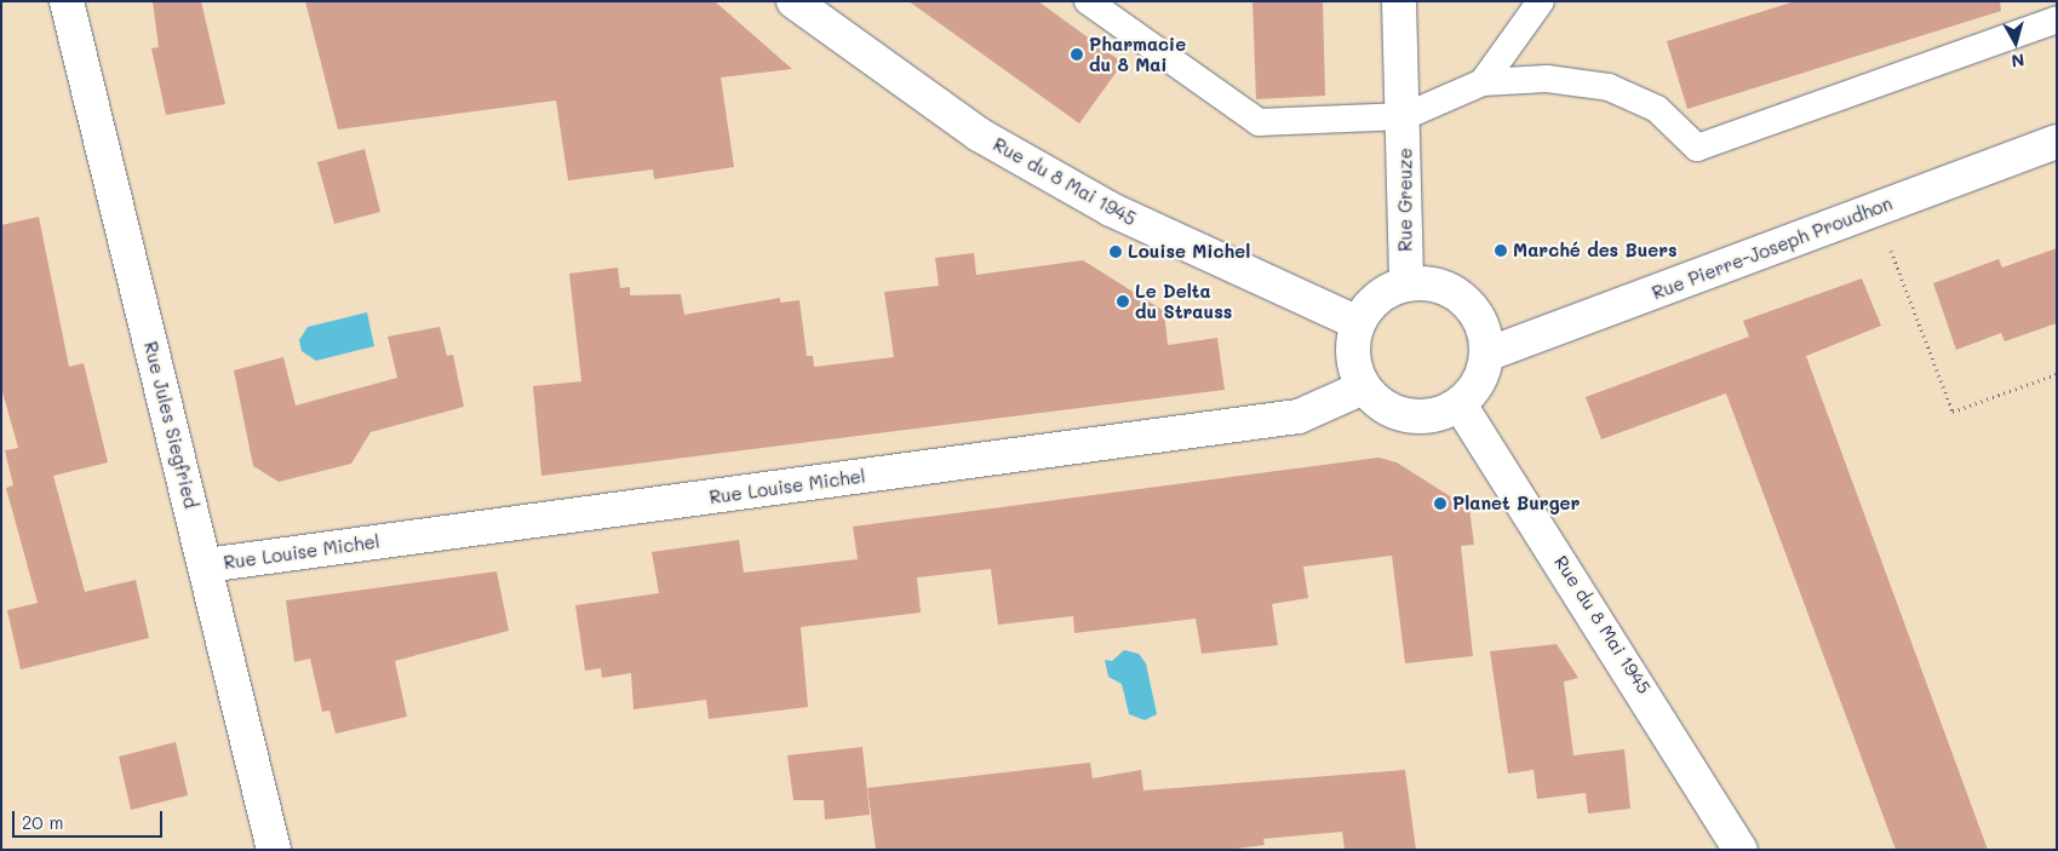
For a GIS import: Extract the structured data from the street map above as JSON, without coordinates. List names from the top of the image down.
{
  "streets": {
    "street": [
      "Rue du 8 Mai 1945",
      "Rue Greuze",
      "Rue Pierre-Joseph Proudhon",
      "Rue Jules Siegfried",
      "Rue Louise Michel"
    ]
  },
  "crossings": [
    ["Rue du 8 Mai 1945", "Rue Greuze"],
    ["Rue du 8 Mai 1945", "Rue Pierre-Joseph Proudhon"],
    ["Rue du 8 Mai 1945", "Rue Louise Michel"],
    ["Rue Greuze", "Rue Pierre-Joseph Proudhon"],
    ["Rue Greuze", "Rue Louise Michel"],
    ["Rue Pierre-Joseph Proudhon", "Rue Louise Michel"],
    ["Rue Jules Siegfried", "Rue Louise Michel"]
  ],
  "places": [
    "Pharmacie du 8 Mai",
    "Marché des Buers",
    "Louise Michel",
    "Le Delta du Strauss",
    "Planet Burger"
  ],
  "scale_bar": "20 m",
  "north": "bottom"
}
